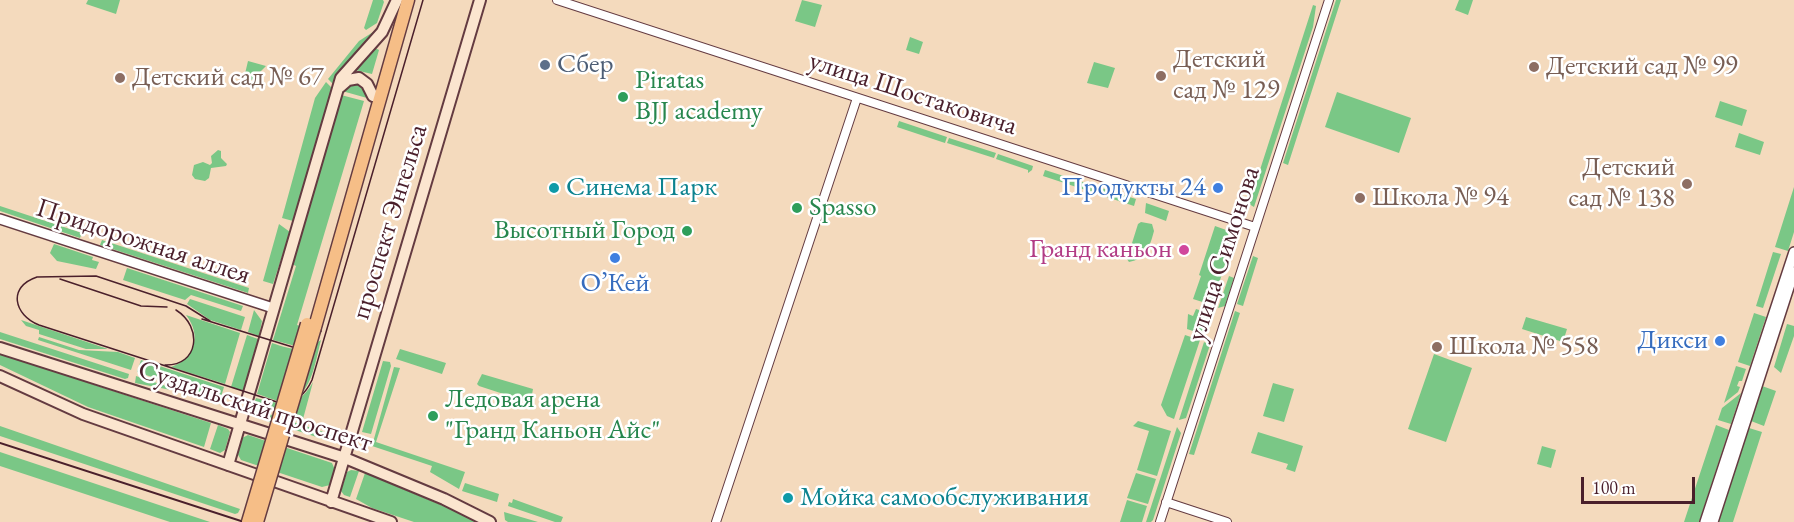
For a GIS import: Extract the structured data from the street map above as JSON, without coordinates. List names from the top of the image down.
{
  "streets": {
    "main road": ["проспект Энгельса", "Суздальский проспект"],
    "street": ["улица Шостаковича", "Придорожная аллея", "улица Симонова"]
  },
  "crossings": [
    ["улица Шостаковича", "улица Симонова"],
    ["проспект Энгельса", "Придорожная аллея"],
    ["проспект Энгельса", "Суздальский проспект"]
  ],
  "places": [
    "Сбер",
    "Детский сад № 99",
    "Детский сад № 129",
    "Детский сад № 67",
    "Piratas BJJ academy",
    "Детский сад № 138",
    "Синема Парк",
    "Продукты 24",
    "Школа № 94",
    "Spasso",
    "Высотный Город",
    "Гранд каньон",
    "О’Кей",
    "Дикси",
    "Школа № 558",
    "Ледовая арена \"Гранд Каньон Айс\"",
    "Мойка самообслуживания"
  ],
  "scale_bar": "100 m"
}
